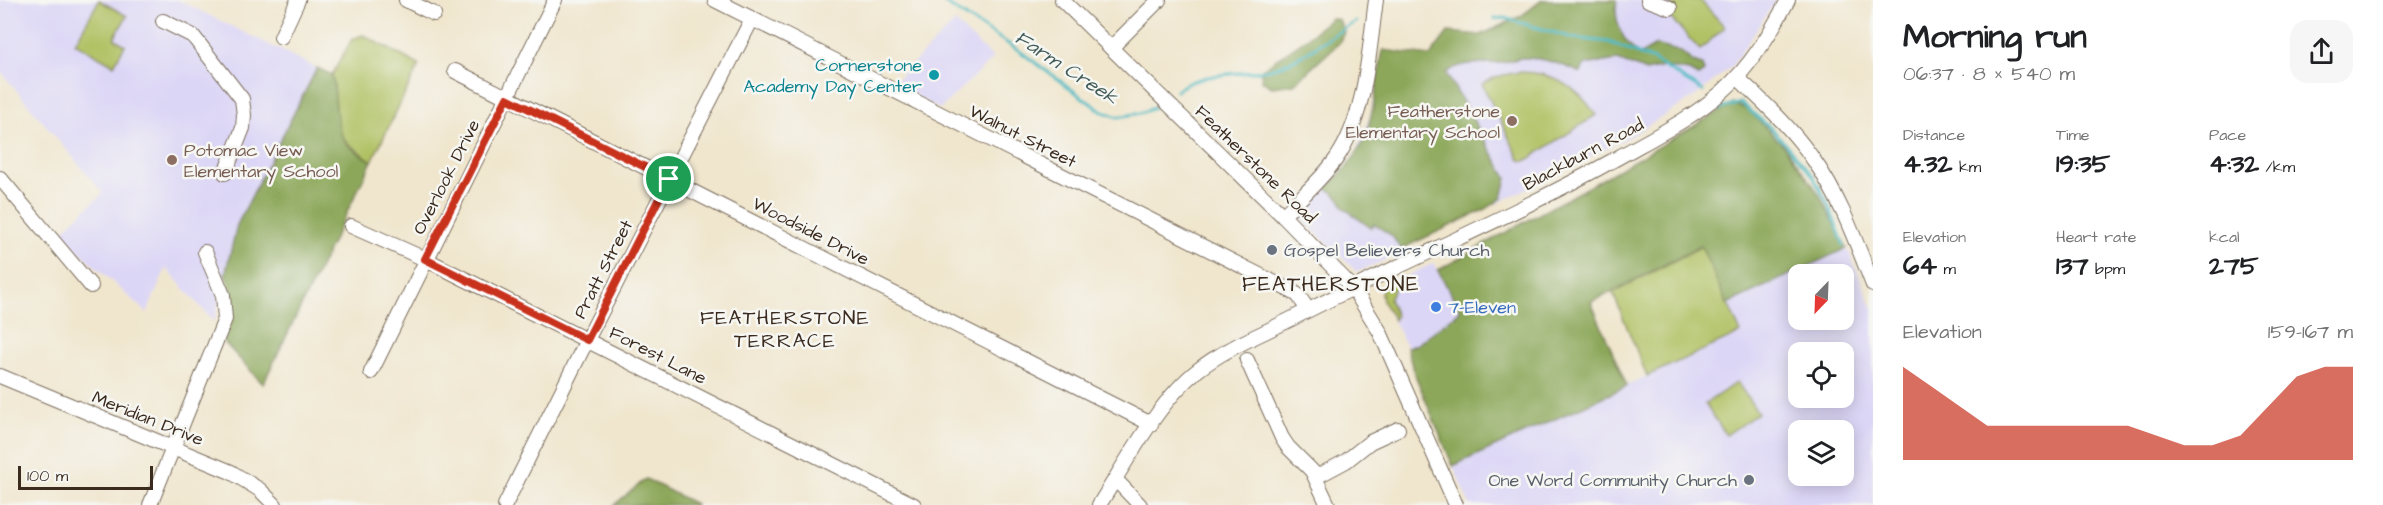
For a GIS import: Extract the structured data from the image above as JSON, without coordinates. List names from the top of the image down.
{
  "streets": {
    "street": [
      "Walnut Street",
      "Blackburn Road",
      "Featherstone Road",
      "Overlook Drive",
      "Woodside Drive",
      "Pratt Street",
      "Forest Lane",
      "Meridian Drive"
    ]
  },
  "crossings": [
    ["Walnut Street", "Blackburn Road"],
    ["Walnut Street", "Pratt Street"],
    ["Blackburn Road", "Featherstone Road"],
    ["Blackburn Road", "Woodside Drive"],
    ["Overlook Drive", "Woodside Drive"],
    ["Overlook Drive", "Forest Lane"],
    ["Woodside Drive", "Pratt Street"],
    ["Pratt Street", "Forest Lane"]
  ],
  "districts": ["FEATHERSTONE", "FEATHERSTONE TERRACE"],
  "water": ["Farm Creek"],
  "places": [
    "Cornerstone Academy Day Center",
    "Featherstone Elementary School",
    "Potomac View Elementary School",
    "Gospel Believers Church",
    "7-Eleven",
    "One Word Community Church"
  ],
  "scale_bar": "100 m",
  "north": "bottom left",
  "page": {
    "heading": ["Morning run", "06:37 · 8 × 540 m"],
    "stats": [
      ["Distance", "4.32 km"],
      ["Time", "19:35"],
      ["Pace", "4:32 /km"],
      ["Elevation", "64 m"],
      ["Heart rate", "137 bpm"],
      ["kcal", "275"]
    ],
    "chart": ["Elevation", "159–167 m"],
    "scale": "100 m"
  }
}
